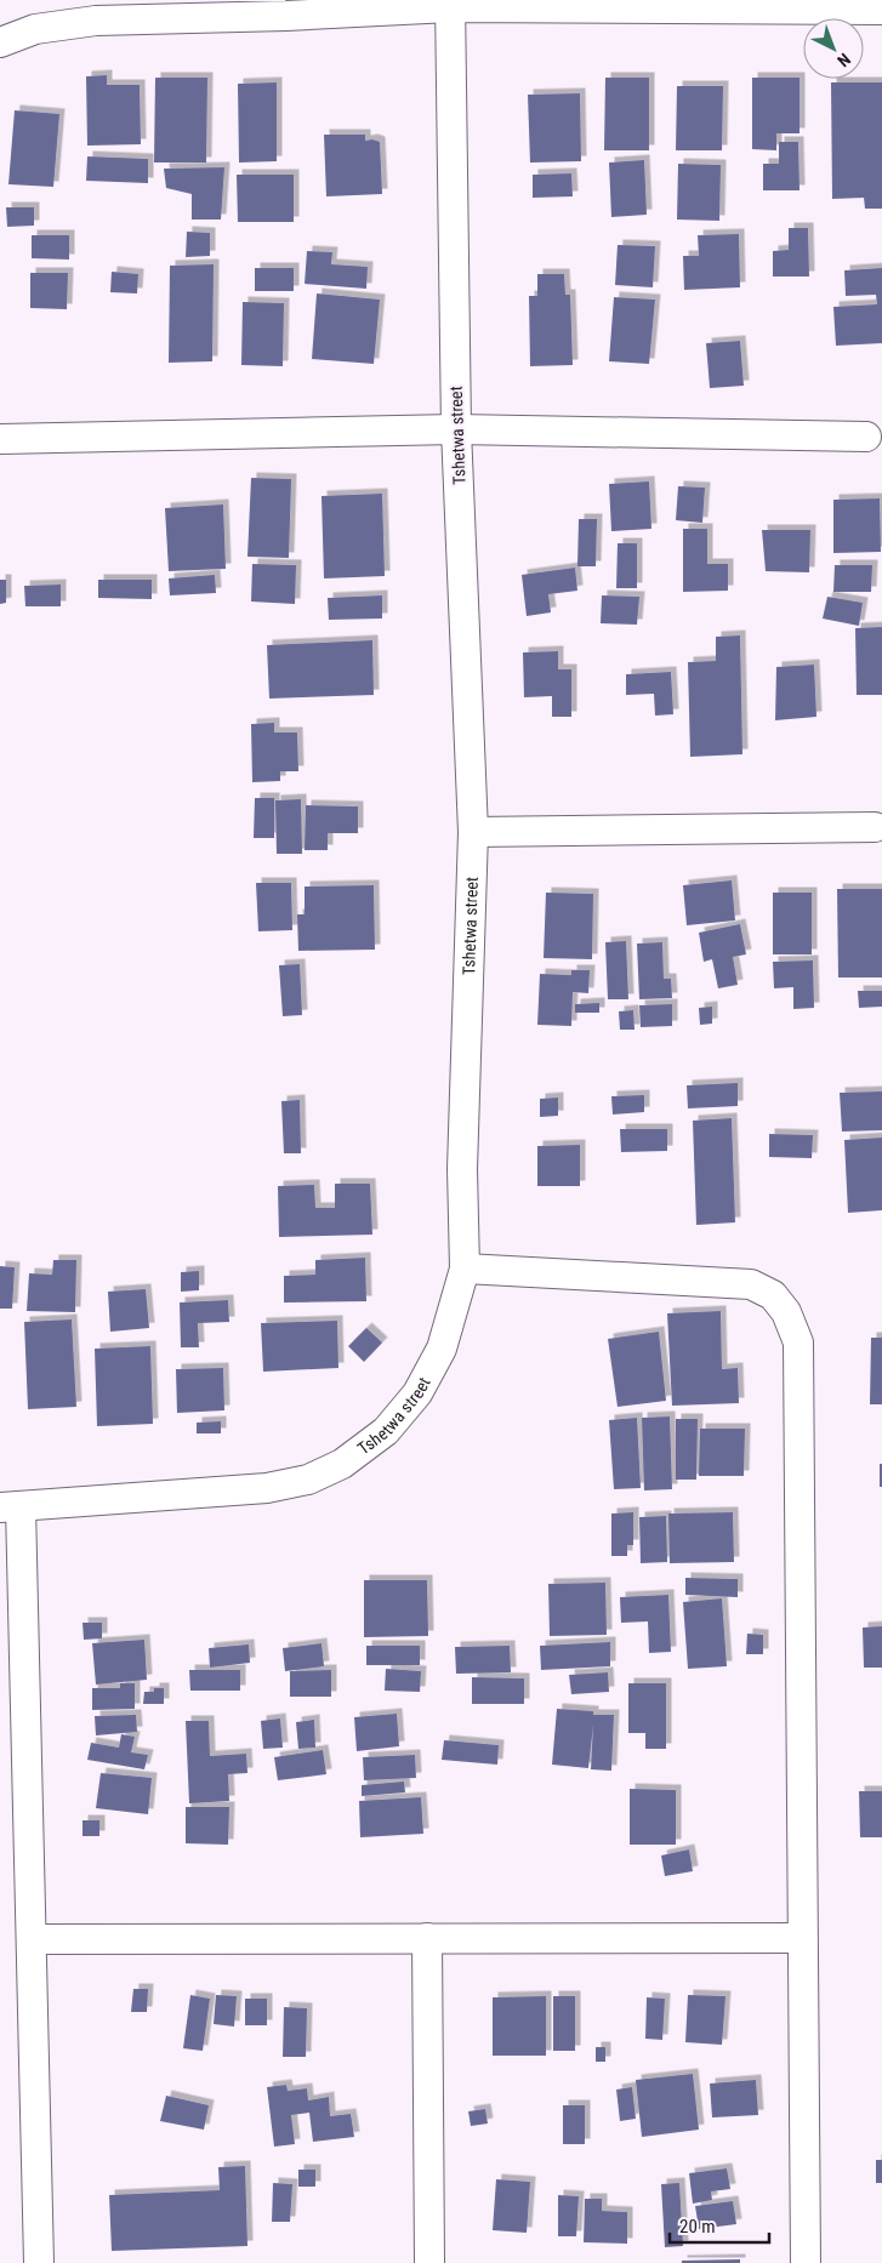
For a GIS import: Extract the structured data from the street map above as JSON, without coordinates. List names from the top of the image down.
{
  "streets": {
    "street": ["Tshetwa street"]
  },
  "scale_bar": "20 m",
  "north": "bottom right"
}
